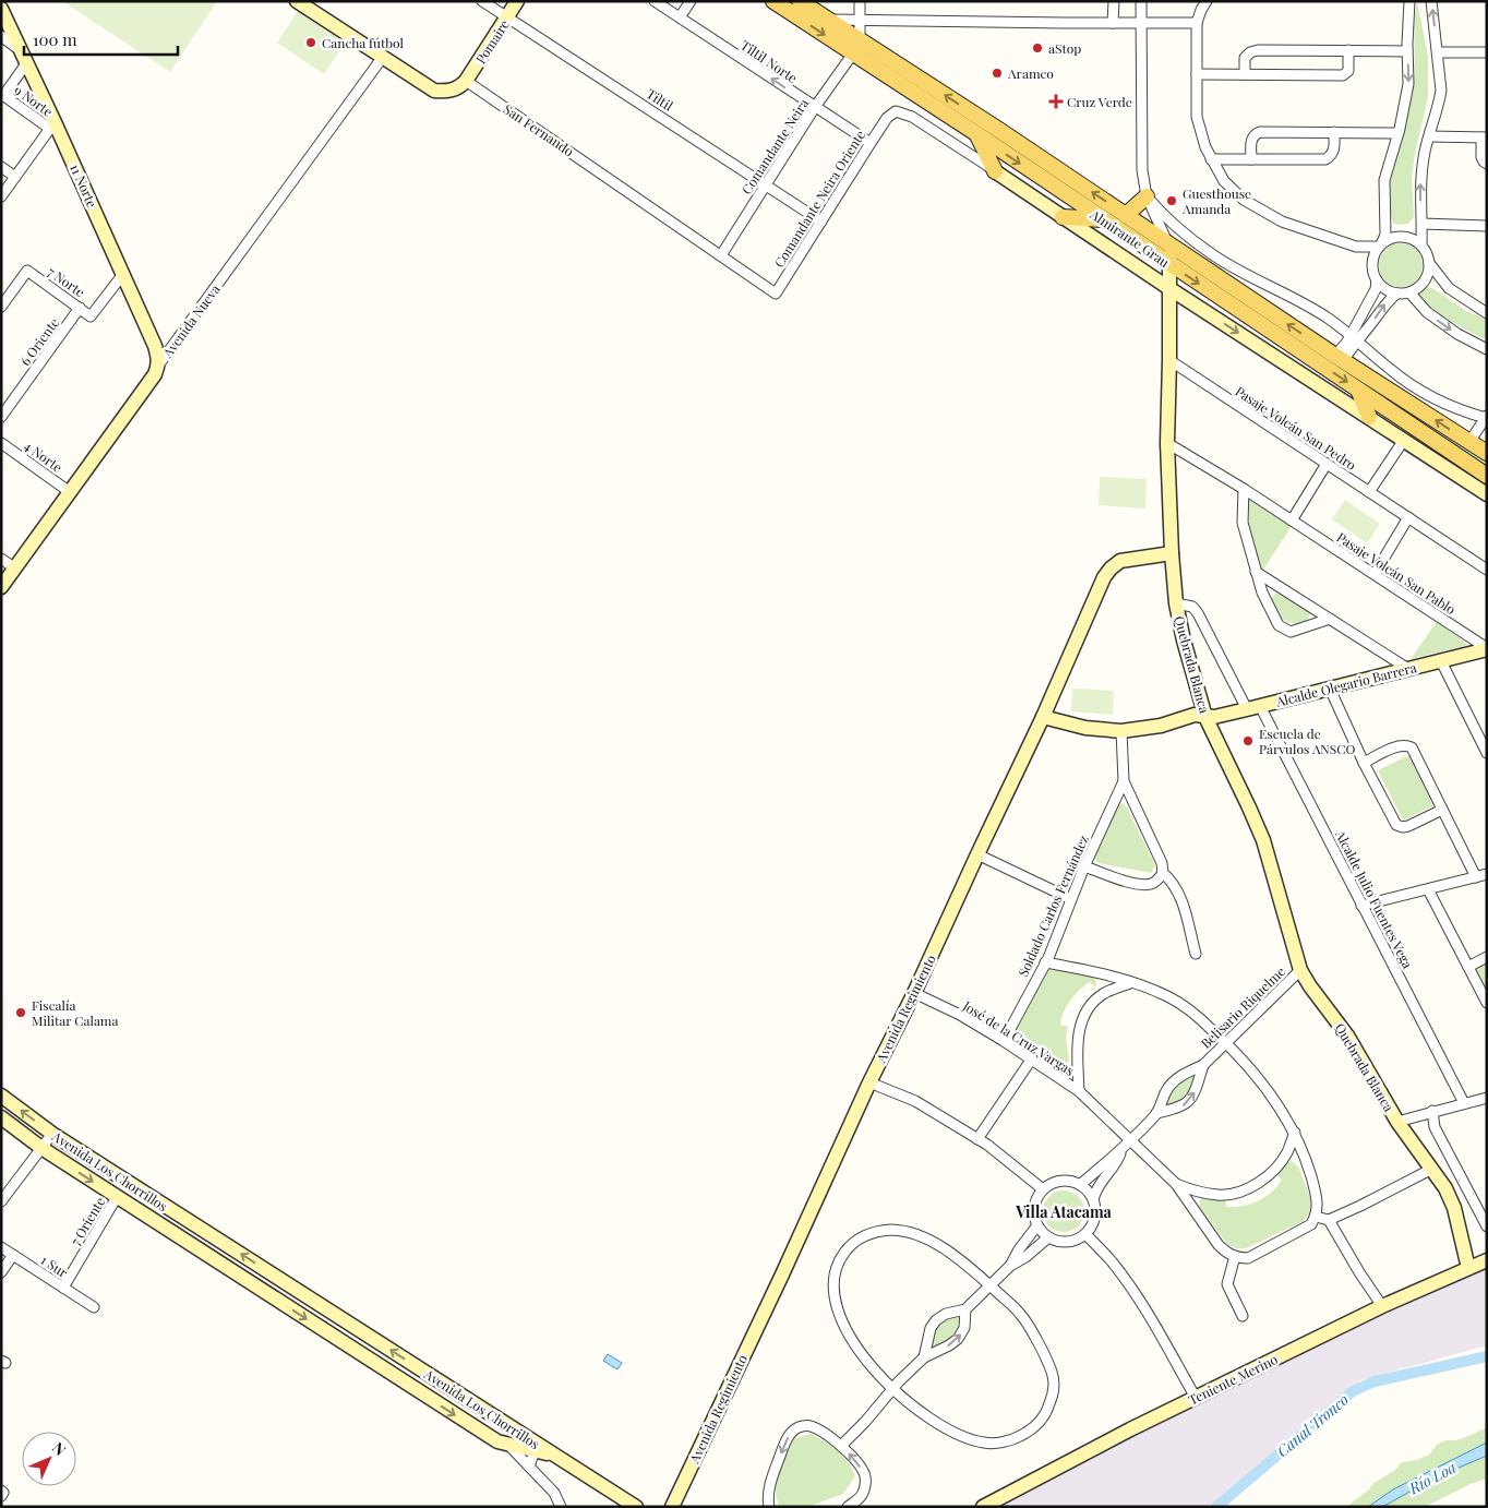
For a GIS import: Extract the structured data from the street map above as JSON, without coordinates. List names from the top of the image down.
{
  "streets": {
    "main road": ["Almirante Grau"],
    "street": [
      "Pomaire",
      "Tiltil Norte",
      "Tiltil",
      "9 Norte",
      "San Fernando",
      "Comandante Neira",
      "11 Norte",
      "Comandante Neira Oriente",
      "7 Norte",
      "Avenida Nueva",
      "6 Oriente",
      "Pasaje Volcán San Pedro",
      "4 Norte",
      "Pasaje Volcán San Pablo",
      "Quebrada Blanca",
      "Alcalde Olegario Barrera",
      "Alcalde Julio Fuentes Vega",
      "Soldado Carlos Fernández",
      "Belisario Riquelme",
      "Avenida Regimiento",
      "José de la Cruz Vargas",
      "Avenida Los Chorrillos",
      "7 Oriente",
      "1 Sur",
      "Teniente Merino"
    ]
  },
  "crossings": [
    ["Pomaire", "Tiltil"],
    ["Pomaire", "San Fernando"],
    ["Tiltil Norte", "Comandante Neira"],
    ["Tiltil Norte", "Comandante Neira Oriente"],
    ["Tiltil", "Comandante Neira"],
    ["Tiltil", "Comandante Neira Oriente"],
    ["9 Norte", "11 Norte"],
    ["San Fernando", "Comandante Neira"],
    ["San Fernando", "Comandante Neira Oriente"],
    ["Comandante Neira", "Almirante Grau"],
    ["11 Norte", "7 Norte"],
    ["11 Norte", "Avenida Nueva"],
    ["Comandante Neira Oriente", "Almirante Grau"],
    ["Almirante Grau", "Quebrada Blanca"],
    ["7 Norte", "6 Oriente"],
    ["Avenida Nueva", "4 Norte"],
    ["Pasaje Volcán San Pedro", "Quebrada Blanca"],
    ["Pasaje Volcán San Pablo", "Quebrada Blanca"],
    ["Pasaje Volcán San Pablo", "Alcalde Olegario Barrera"],
    ["Quebrada Blanca", "Alcalde Olegario Barrera"],
    ["Quebrada Blanca", "Alcalde Julio Fuentes Vega"],
    ["Quebrada Blanca", "Belisario Riquelme"],
    ["Quebrada Blanca", "Avenida Regimiento"],
    ["Quebrada Blanca", "Teniente Merino"],
    ["Alcalde Olegario Barrera", "Alcalde Julio Fuentes Vega"],
    ["Alcalde Olegario Barrera", "Avenida Regimiento"],
    ["Soldado Carlos Fernández", "José de la Cruz Vargas"],
    ["Belisario Riquelme", "José de la Cruz Vargas"],
    ["Avenida Regimiento", "José de la Cruz Vargas"],
    ["Avenida Los Chorrillos", "7 Oriente"],
    ["7 Oriente", "1 Sur"]
  ],
  "one_way": ["Tiltil Norte"],
  "districts": ["Villa Atacama"],
  "water": ["Canal Tronco", "Río Loa"],
  "places": {
    "other": [
      "Cancha fútbol",
      "aStop",
      "Aramco",
      "Guesthouse Amanda",
      "Escuela de Párvulos ANSCO",
      "Fiscalía Militar Calama"
    ],
    "health": ["Cruz Verde"]
  },
  "scale_bar": "100 m",
  "north": "top right"
}
